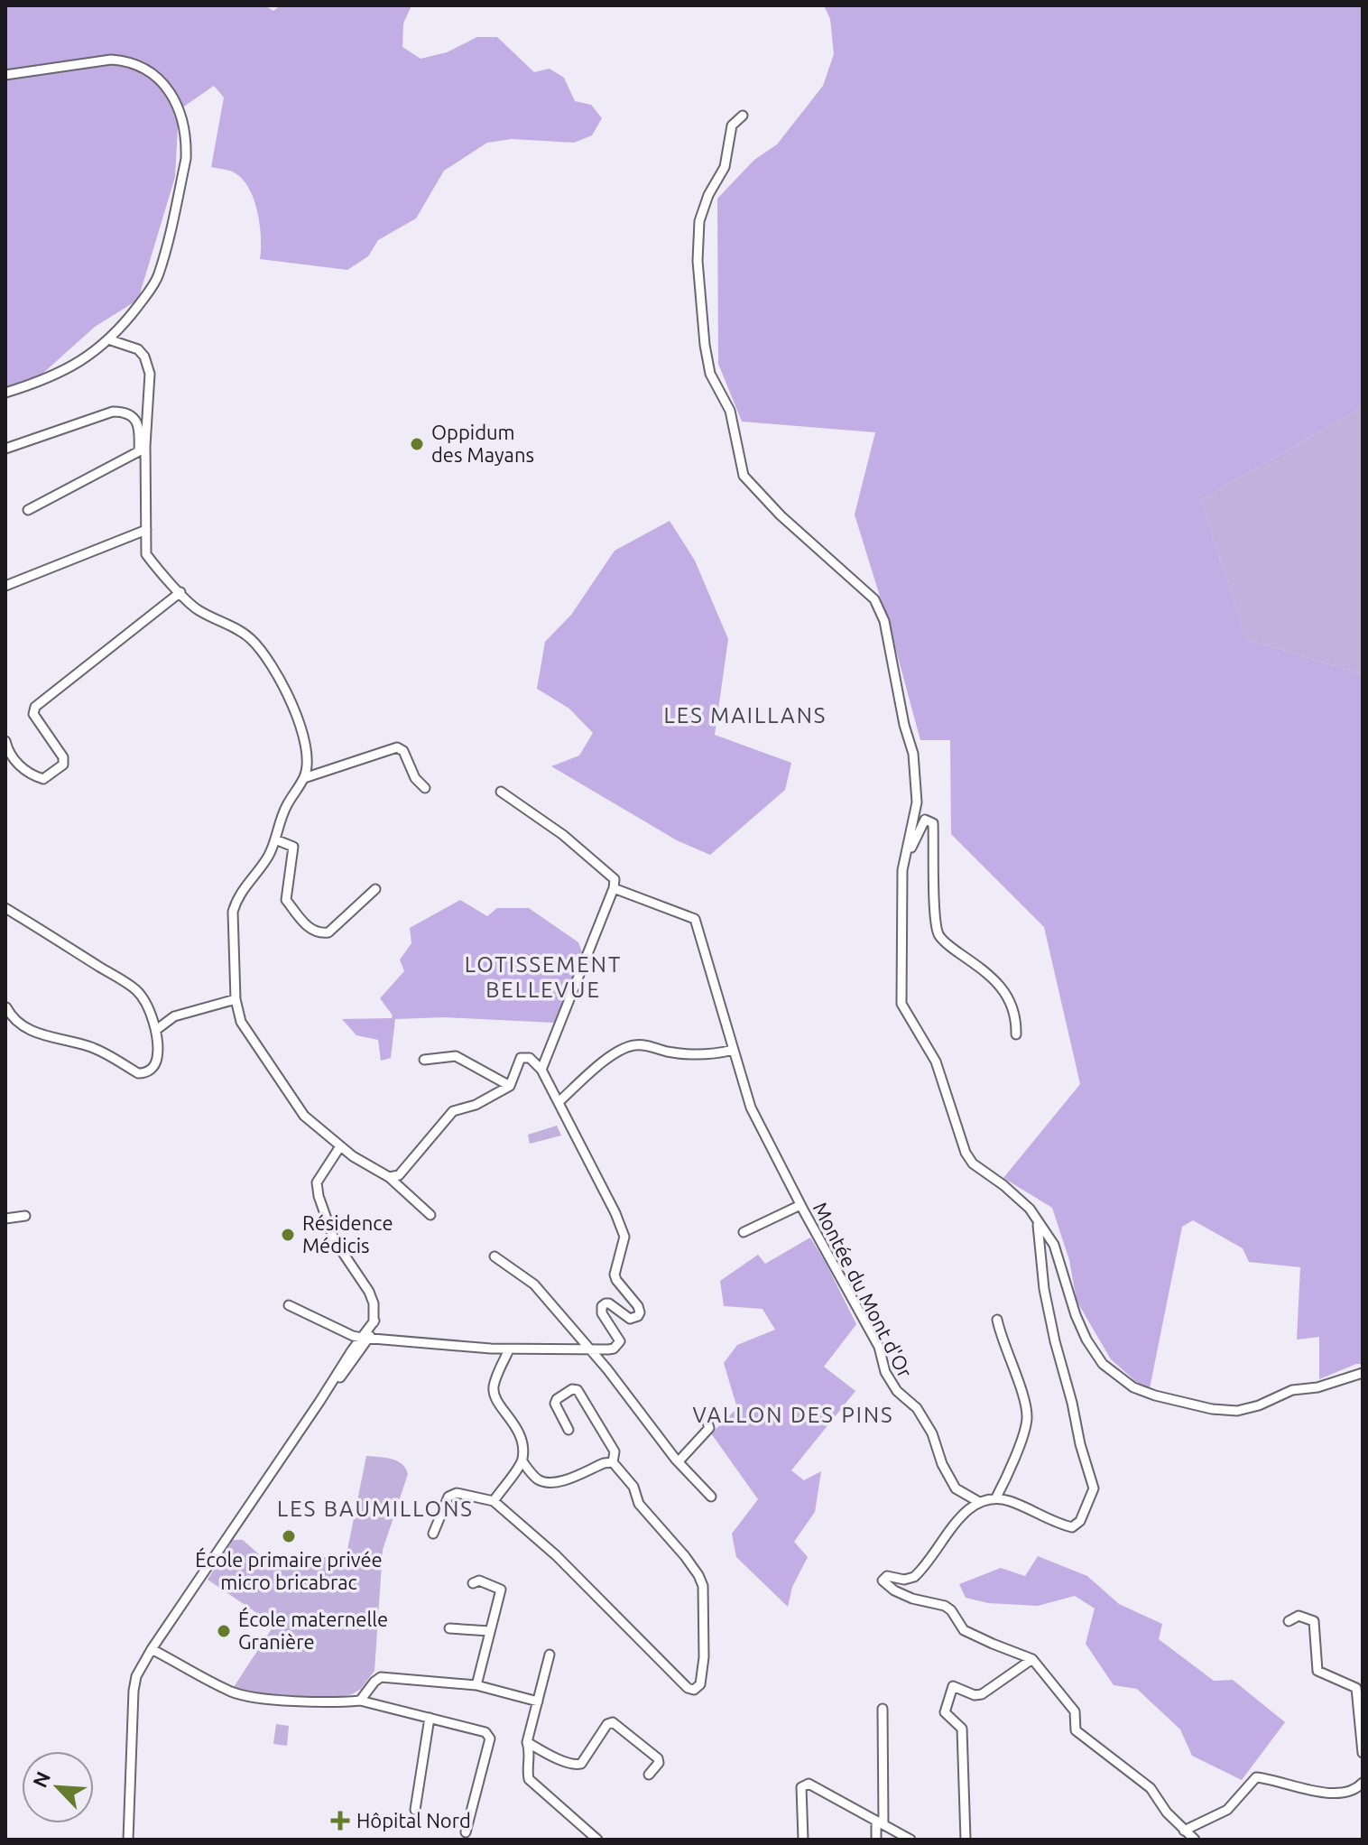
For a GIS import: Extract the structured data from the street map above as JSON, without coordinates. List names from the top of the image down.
{
  "streets": {
    "street": ["Montée du Mont d'Or"]
  },
  "districts": [
    "LES MAILLANS",
    "LOTISSEMENT BELLEVUE",
    "VALLON DES PINS",
    "LES BAUMILLONS"
  ],
  "places": {
    "other": [
      "Oppidum des Mayans",
      "Résidence Médicis",
      "École primaire privée micro bricabrac",
      "École maternelle Granière"
    ],
    "health": ["Hôpital Nord"]
  },
  "north": "top left"
}
